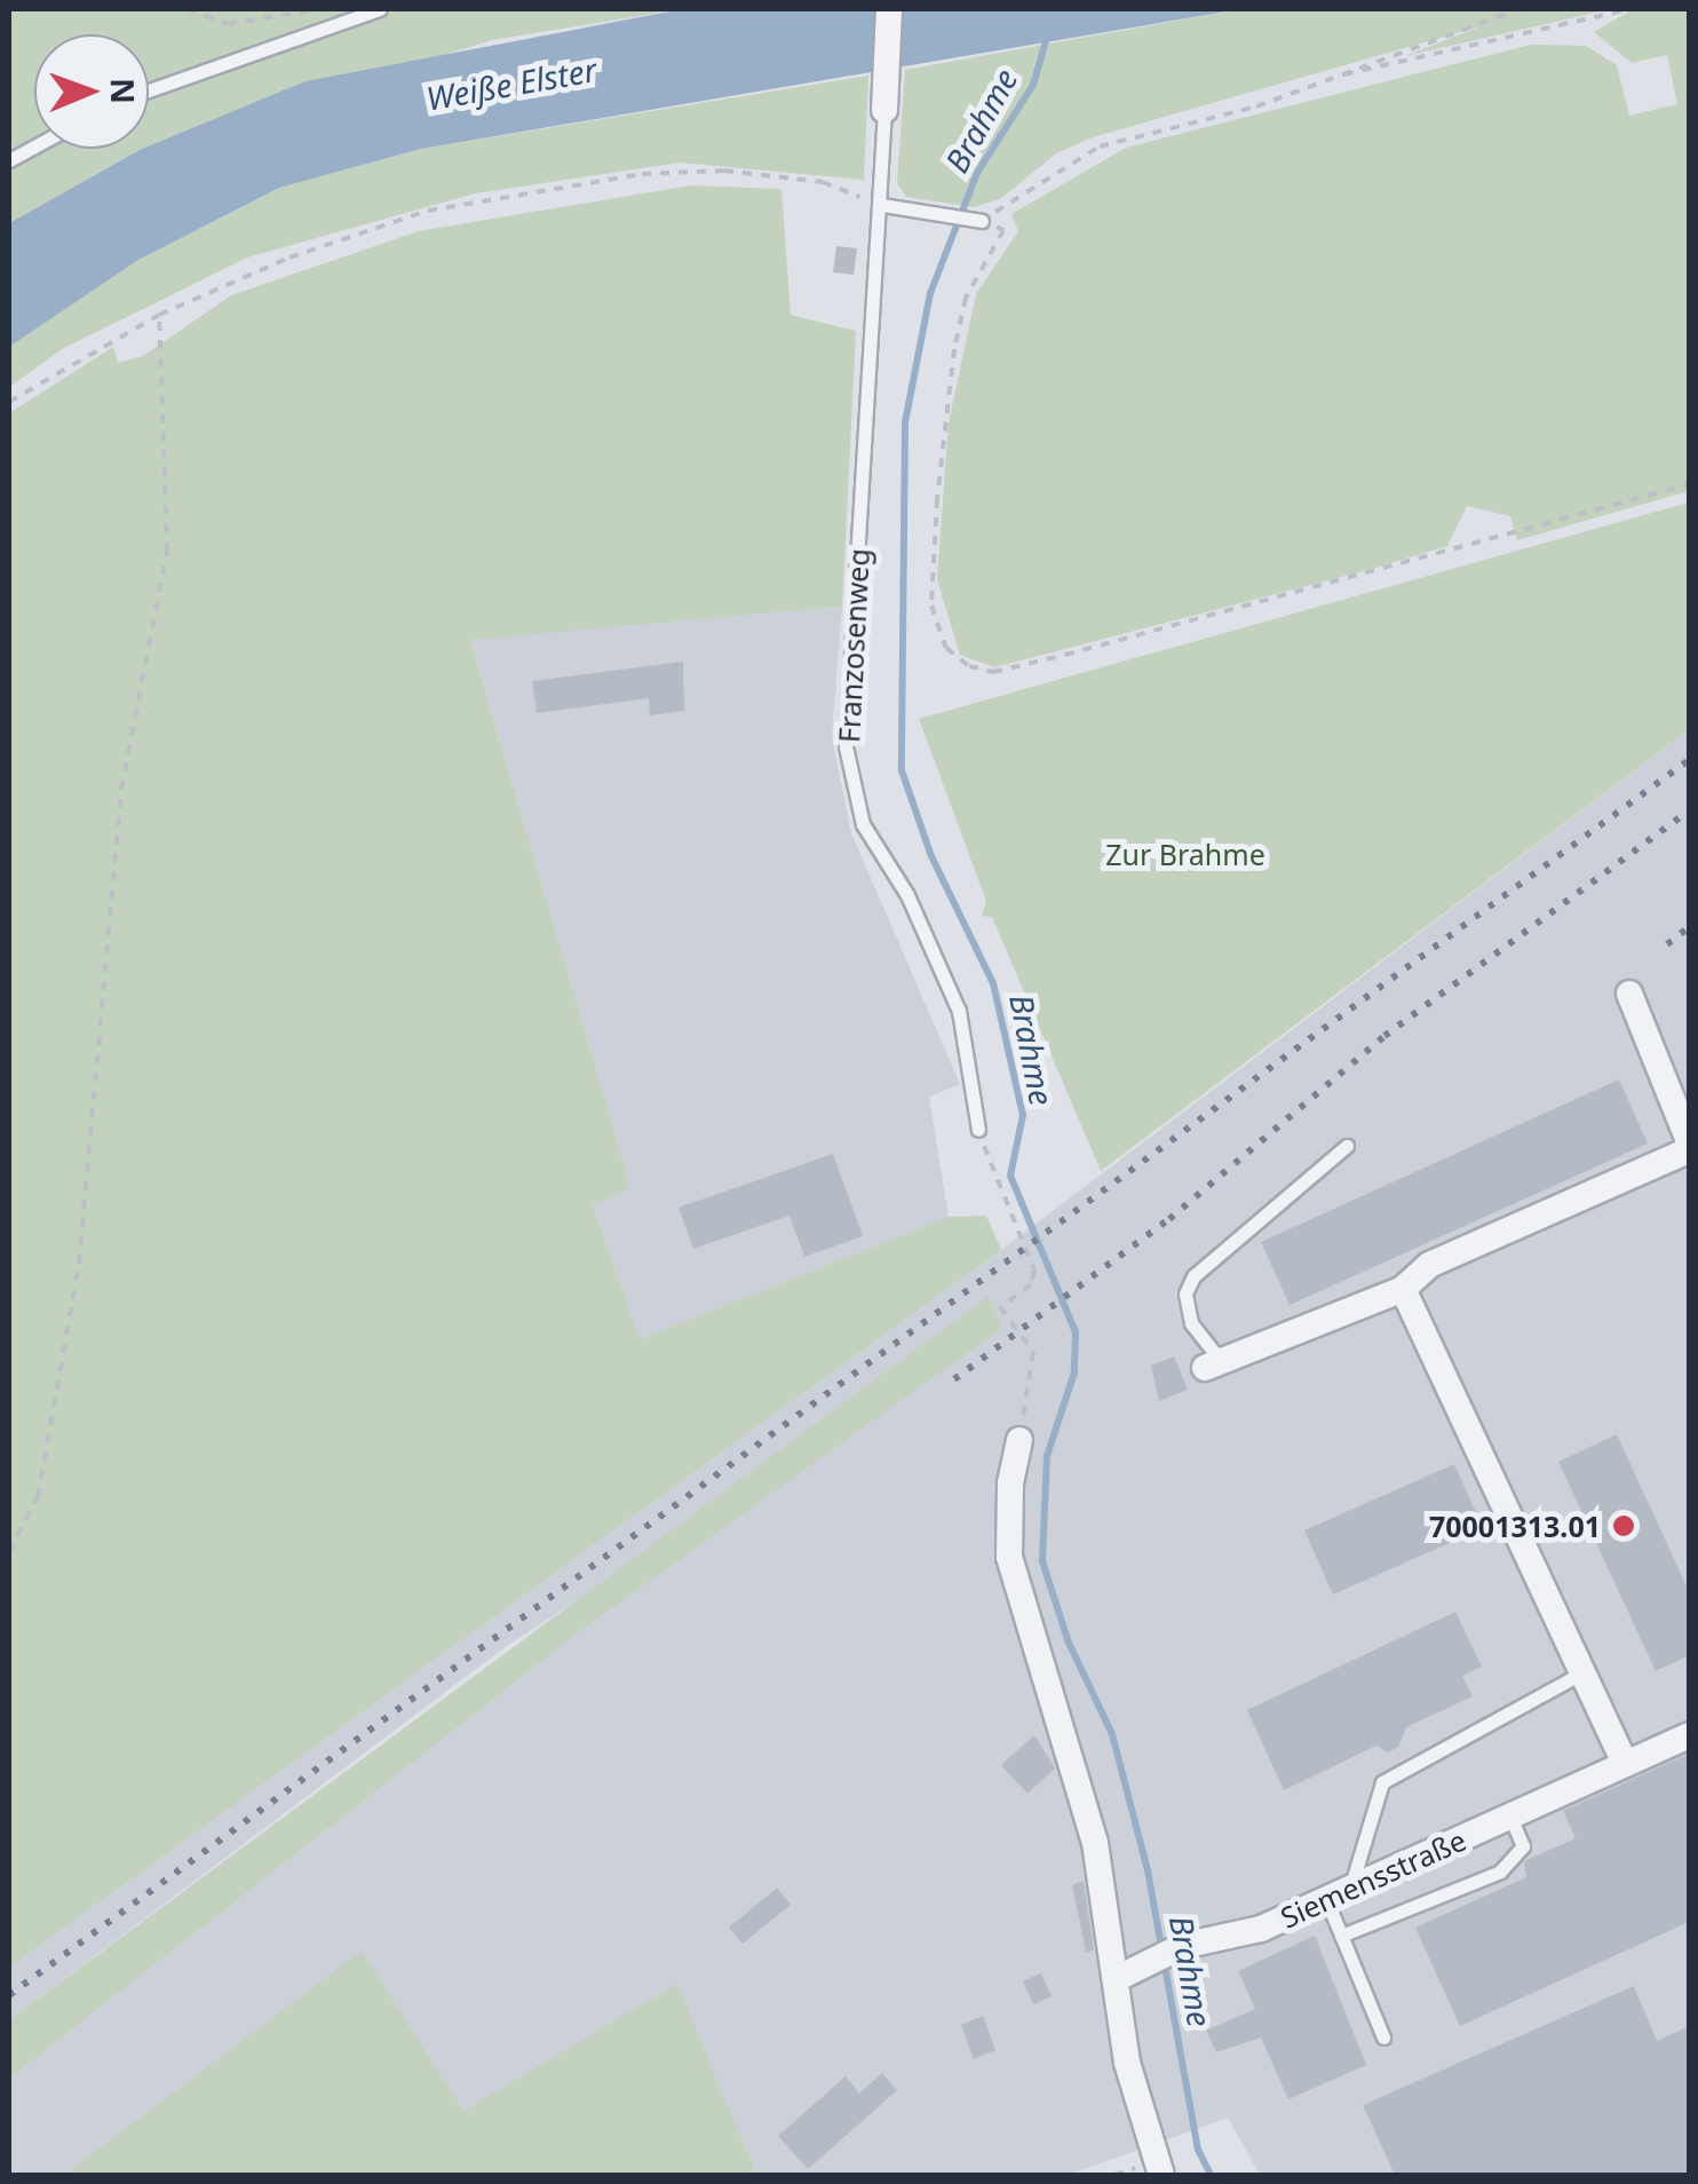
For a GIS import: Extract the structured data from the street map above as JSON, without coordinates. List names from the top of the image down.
{
  "streets": {
    "street": ["Siemensstraße"],
    "lane": ["Franzosenweg"]
  },
  "water": ["Weiße Elster", "Brahme"],
  "parks": ["Zur Brahme"],
  "places": ["70001313.01"],
  "north": "right"
}
